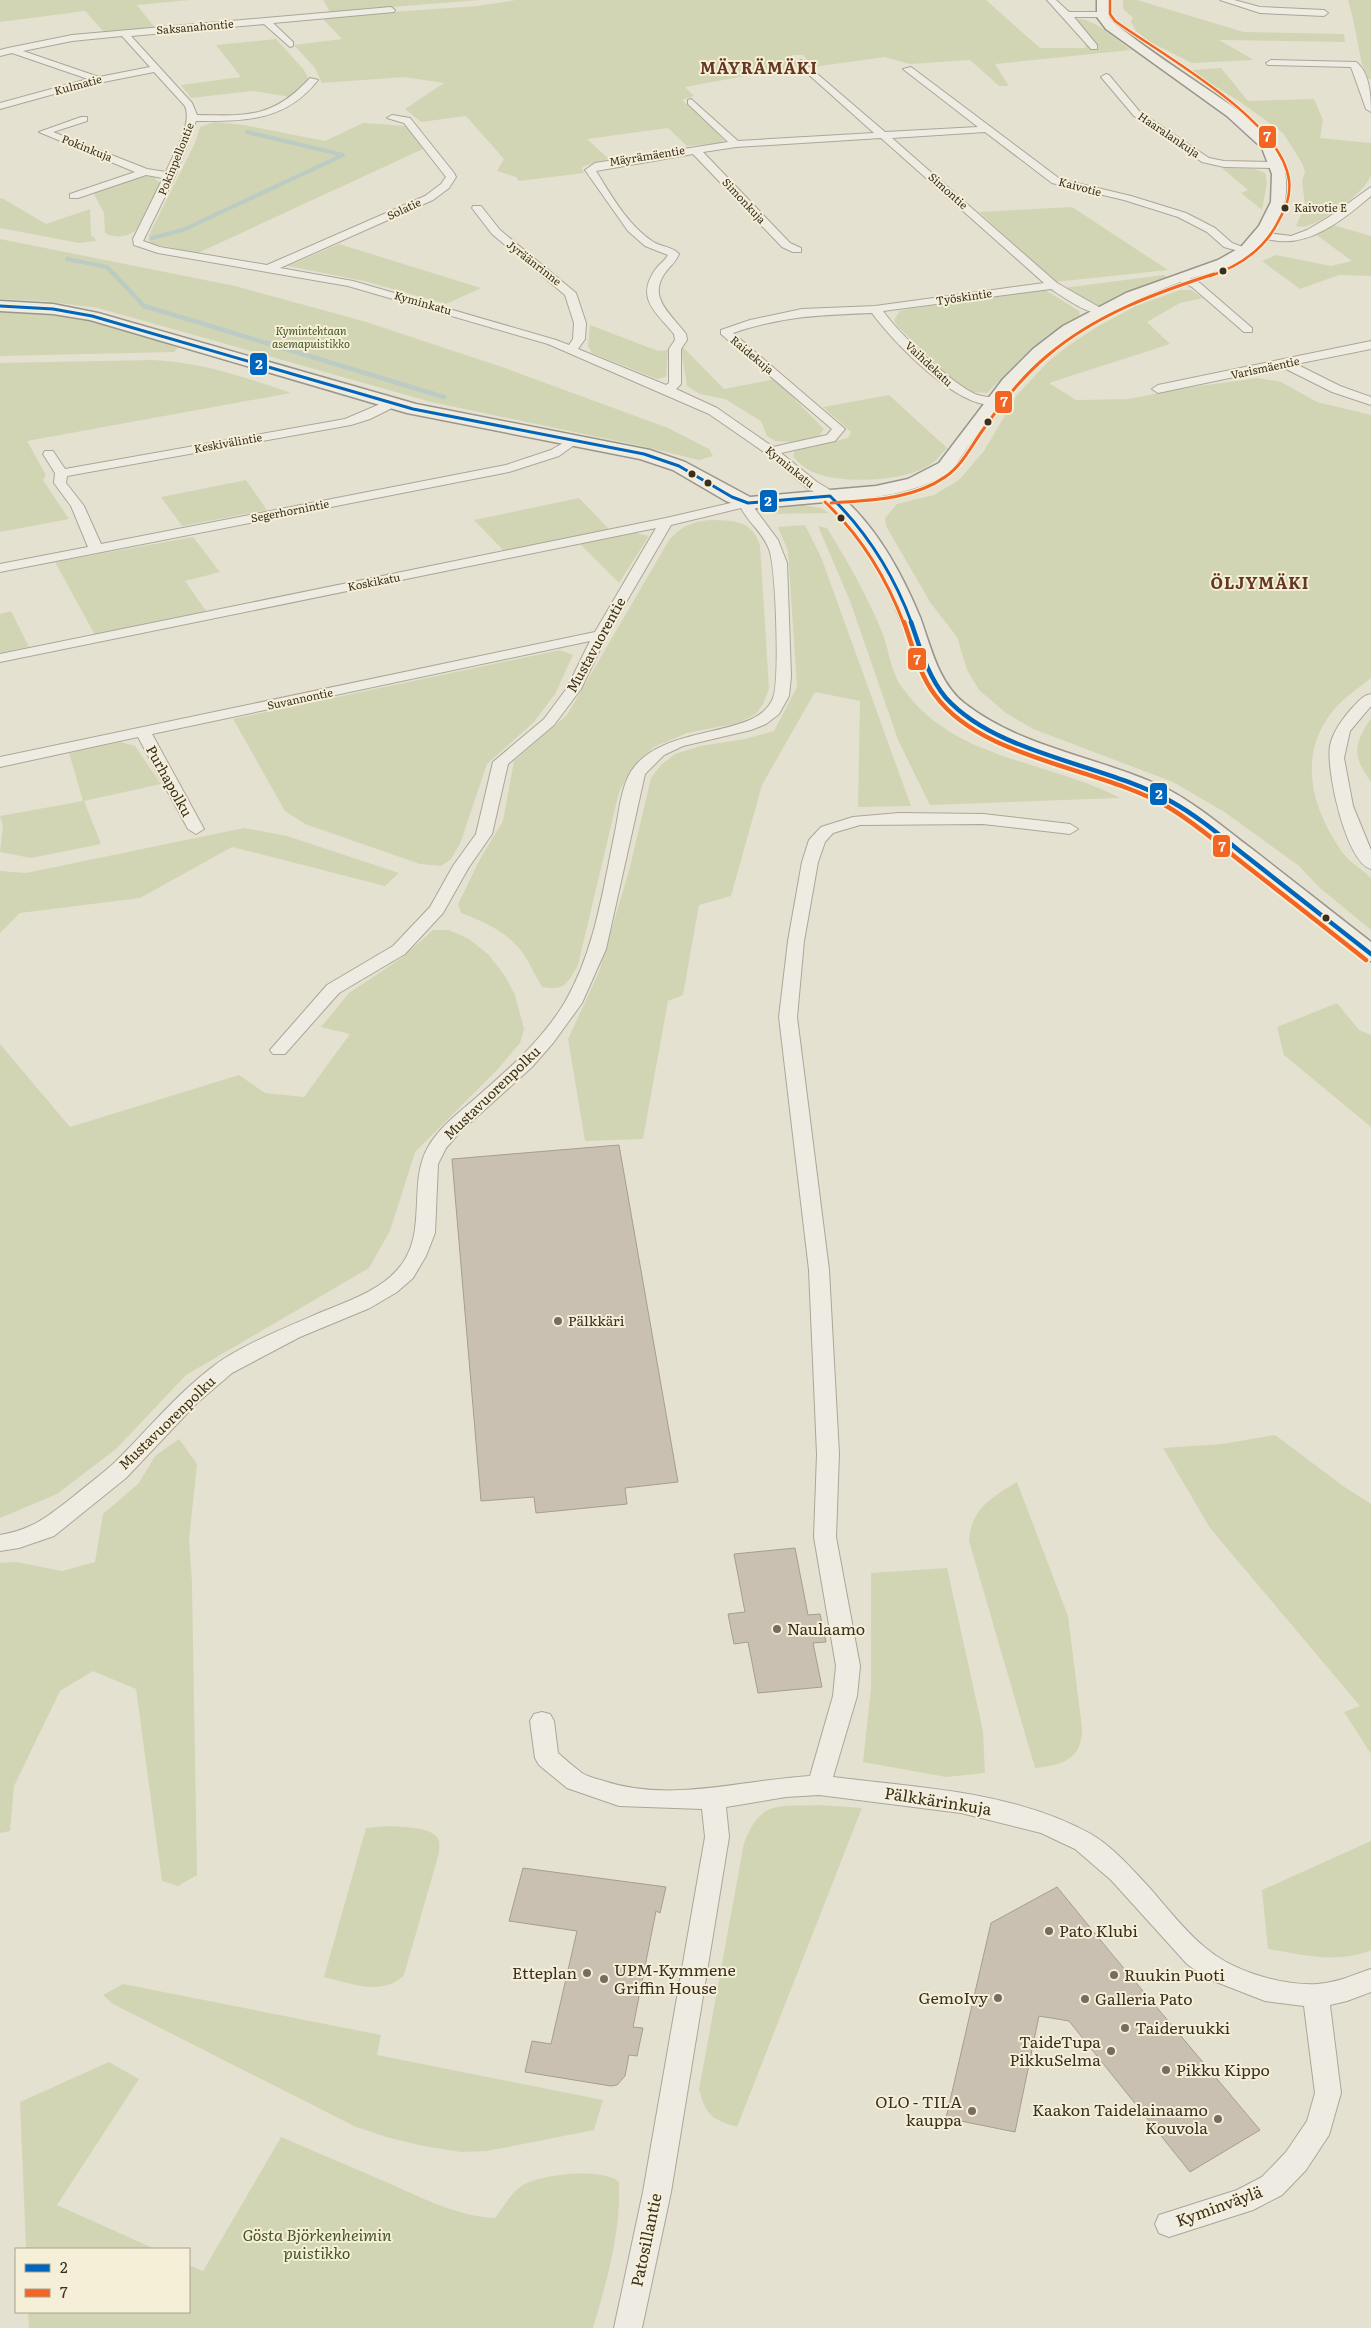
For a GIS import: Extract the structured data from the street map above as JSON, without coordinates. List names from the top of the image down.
{
  "streets": {
    "street": [
      "Saksanahontie",
      "Kulmatie",
      "Haaralankuja",
      "Pokinkuja",
      "Mäyrämäentie",
      "Pokinpellontie",
      "Kaivotie",
      "Simontie",
      "Simonkuja",
      "Solatie",
      "Jyräänrinne",
      "Työskintie",
      "Kyminkatu",
      "Raidekuja",
      "Vaihdekatu",
      "Varismäentie",
      "Keskivälintie",
      "Segerhornintie",
      "Koskikatu",
      "Mustavuorentie",
      "Suvannontie",
      "Purhapolku",
      "Mustavuorenpolku",
      "Pälkkärinkuja",
      "Kyminväylä",
      "Patosillantie"
    ]
  },
  "crossings": [
    ["Saksanahontie", "Pokinpellontie"],
    ["Kulmatie", "Pokinpellontie"],
    ["Pokinkuja", "Pokinpellontie"],
    ["Mäyrämäentie", "Kaivotie"],
    ["Mäyrämäentie", "Simontie"],
    ["Mäyrämäentie", "Simonkuja"],
    ["Mäyrämäentie", "Kyminkatu"],
    ["Pokinpellontie", "Kyminkatu"],
    ["Simontie", "Työskintie"],
    ["Solatie", "Kyminkatu"],
    ["Jyräänrinne", "Kyminkatu"],
    ["Työskintie", "Raidekuja"],
    ["Työskintie", "Vaihdekatu"],
    ["Kyminkatu", "Raidekuja"],
    ["Raidekuja", "Vaihdekatu"],
    ["Koskikatu", "Mustavuorentie"],
    ["Koskikatu", "Mustavuorenpolku"],
    ["Mustavuorentie", "Suvannontie"],
    ["Suvannontie", "Purhapolku"],
    ["Pälkkärinkuja", "Kyminväylä"]
  ],
  "districts": ["MÄYRÄMÄKI", "ÖLJYMÄKI"],
  "parks": ["Kymintehtaan asemapuistikko", "Gösta Björkenheimin puistikko"],
  "places": [
    "Kaivotie E",
    "Pälkkäri",
    "Naulaamo",
    "Pato Klubi",
    "Etteplan",
    "Ruukin Puoti",
    "UPM-Kymmene Griffin House",
    "GemoIvy",
    "Galleria Pato",
    "Taideruukki",
    "TaideTupa PikkuSelma",
    "Pikku Kippo",
    "OLO - TILA kauppa",
    "Kaakon Taidelainaamo Kouvola"
  ],
  "lines": ["transit line 7", "transit line 2"],
  "legend": ["2", "7"]
}
